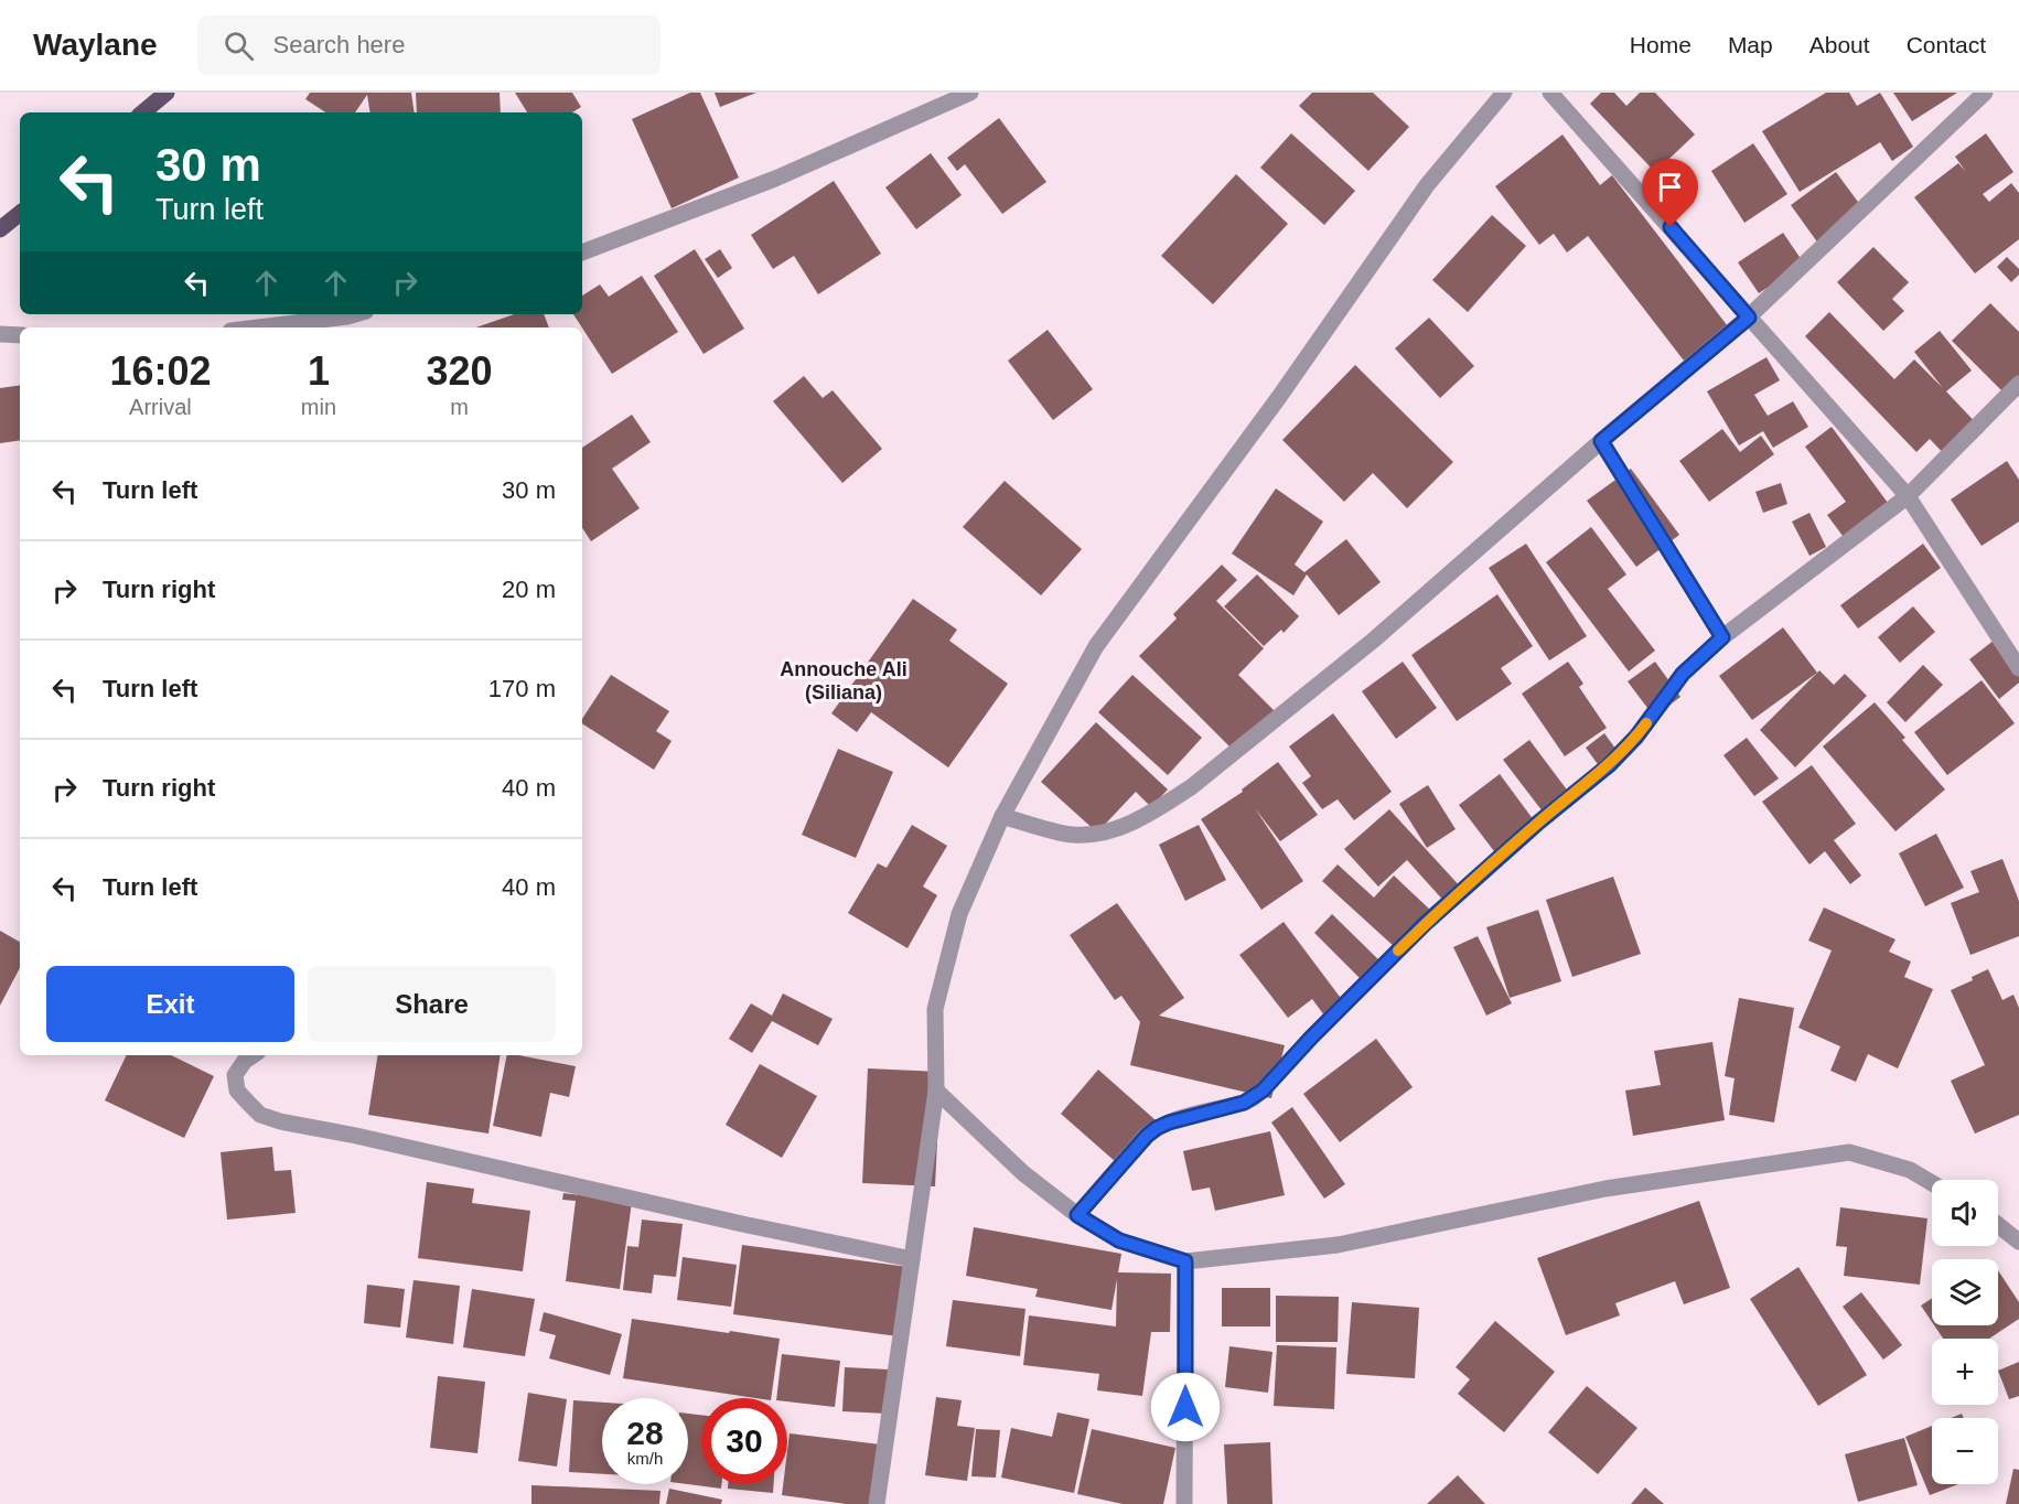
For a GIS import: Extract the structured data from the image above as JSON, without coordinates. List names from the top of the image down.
{
  "districts": ["Annouche Ali (Siliana)"],
  "page": {
    "header": "Waylane",
    "search": "Search here",
    "nav": [
      "Home",
      "Map",
      "About",
      "Contact"
    ],
    "turn": ["30 m", "Turn left"],
    "eta": [
      "16:02",
      "Arrival",
      "1",
      "min",
      "320",
      "m"
    ],
    "list": [
      {
        "name": "Turn left",
        "value": "30 m"
      },
      {
        "name": "Turn right",
        "value": "20 m"
      },
      {
        "name": "Turn left",
        "value": "170 m"
      },
      {
        "name": "Turn right",
        "value": "40 m"
      },
      {
        "name": "Turn left",
        "value": "40 m"
      }
    ],
    "buttons": ["Exit", "Share"],
    "map_buttons": ["+", "−"],
    "speed": "28 km/h",
    "limit": "30"
  }
}
